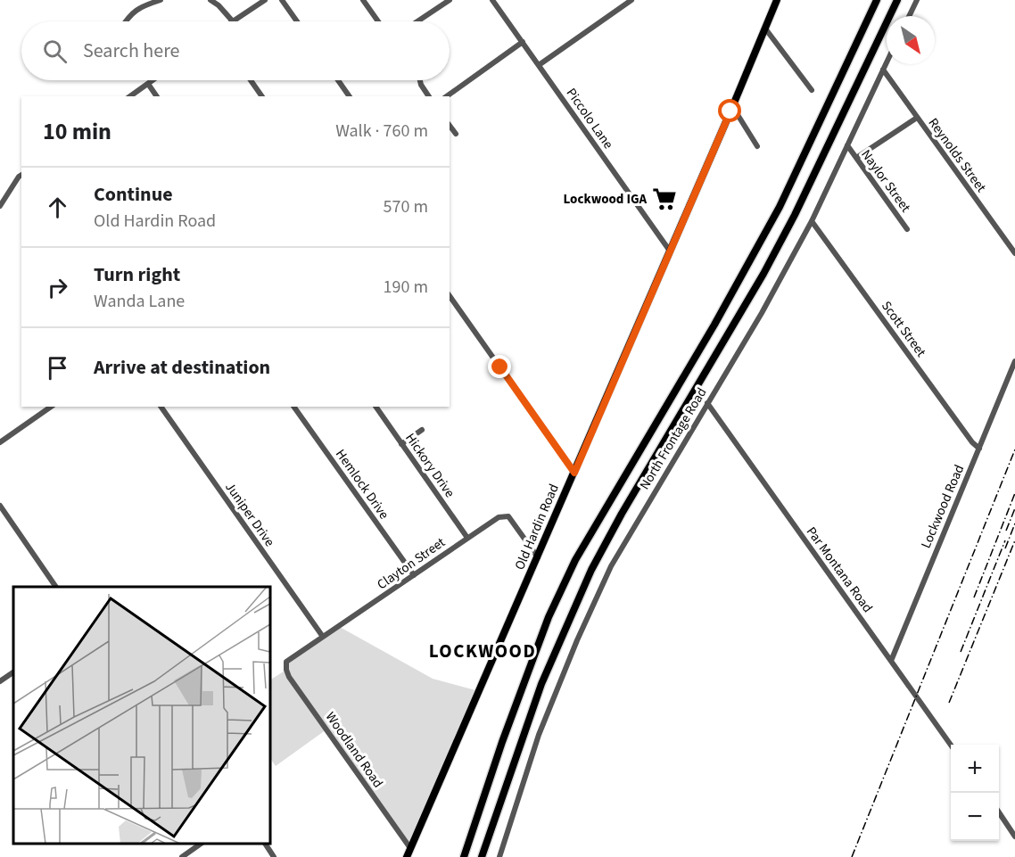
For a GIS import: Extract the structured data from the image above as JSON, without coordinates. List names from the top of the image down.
{
  "streets": {
    "main road": ["Old Hardin Road"],
    "street": [
      "Piccolo Lane",
      "Reynolds Street",
      "Naylor Street",
      "Scott Street",
      "North Frontage Road",
      "Hickory Drive",
      "Hemlock Drive",
      "Lockwood Road",
      "Juniper Drive",
      "Clayton Street",
      "Par Montana Road",
      "Woodland Road"
    ]
  },
  "crossings": [
    ["Piccolo Lane", "Old Hardin Road"],
    ["Reynolds Street", "North Frontage Road"],
    ["Naylor Street", "North Frontage Road"],
    ["Scott Street", "North Frontage Road"],
    ["Scott Street", "Lockwood Road"],
    ["North Frontage Road", "Par Montana Road"],
    ["Hickory Drive", "Clayton Street"],
    ["Hemlock Drive", "Clayton Street"],
    ["Lockwood Road", "Par Montana Road"],
    ["Juniper Drive", "Clayton Street"],
    ["Old Hardin Road", "Clayton Street"],
    ["Old Hardin Road", "Woodland Road"],
    ["Clayton Street", "Woodland Road"]
  ],
  "districts": ["LOCKWOOD"],
  "places": {
    "supermarket": ["Lockwood IGA"]
  },
  "north": "bottom right",
  "page": {
    "search": "Search here",
    "heading": ["10 min", "Walk · 760 m"],
    "list": [
      ["Continue", "Old Hardin Road", "570 m"],
      ["Turn right", "Wanda Lane", "190 m"],
      "Arrive at destination"
    ],
    "map_buttons": ["+", "−"]
  }
}
